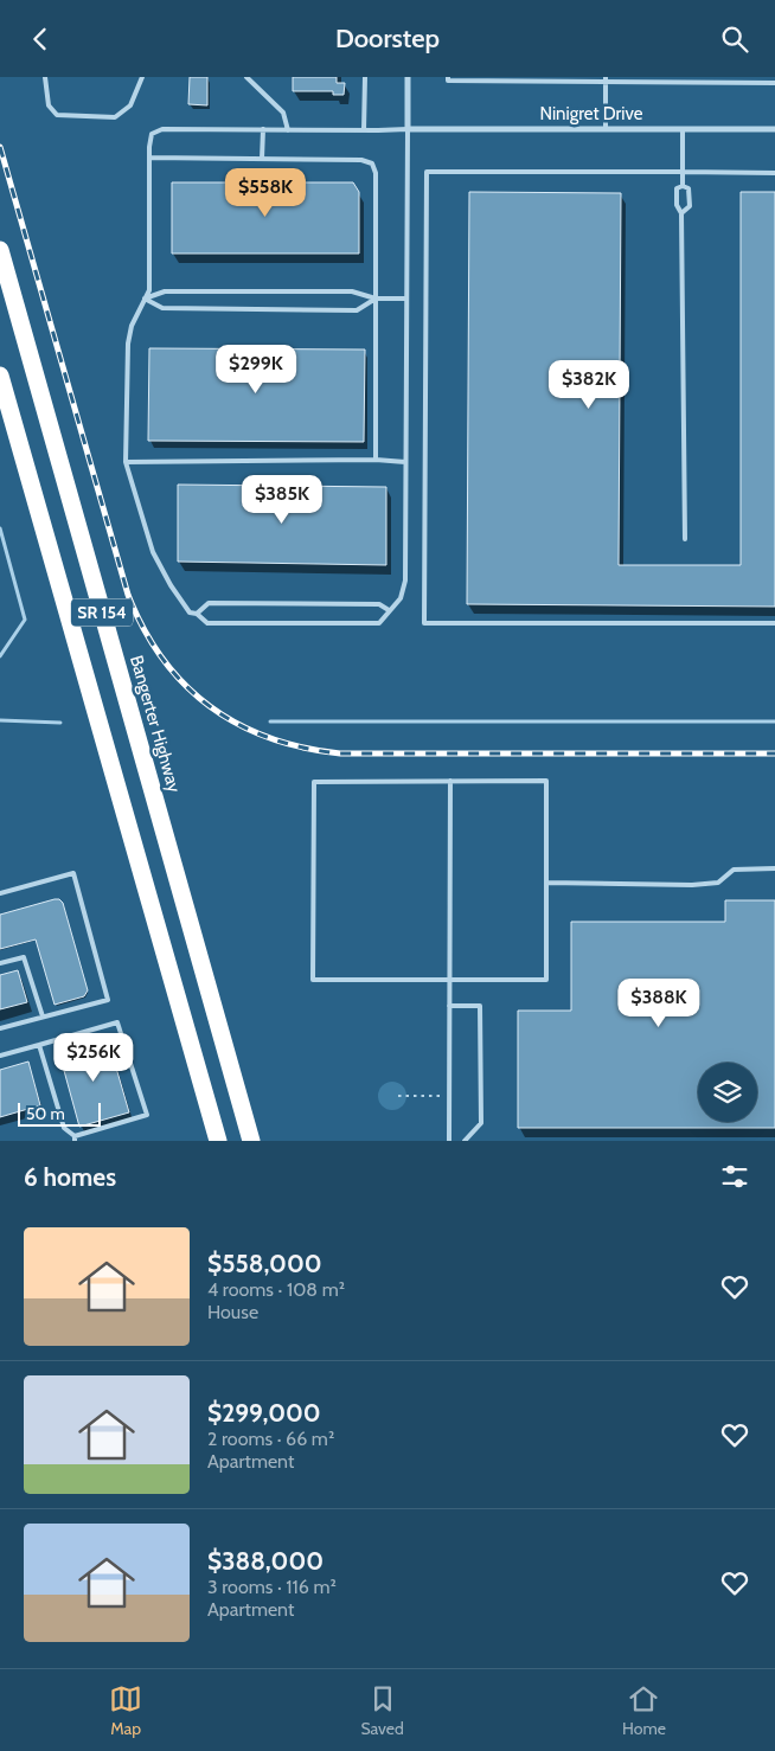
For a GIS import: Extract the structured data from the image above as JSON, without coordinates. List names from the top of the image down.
{
  "streets": {
    "highway": ["SR 154", "Bangerter Highway"],
    "street": ["Ninigret Drive"]
  },
  "scale_bar": "50 m",
  "page": {
    "header": "Doorstep",
    "price": [
      "$558K",
      "$299K",
      "$382K",
      "$385K",
      "$388K",
      "$256K"
    ],
    "scale": "50 m",
    "heading": "6 homes",
    "list": [
      {
        "name": "$558,000",
        "note": "4 rooms · 108 m² · House"
      },
      {
        "name": "$299,000",
        "note": "2 rooms · 66 m² · Apartment"
      },
      {
        "name": "$388,000",
        "note": "3 rooms · 116 m² · Apartment"
      }
    ],
    "tabs": ["Map", "Saved", "Home"]
  }
}
